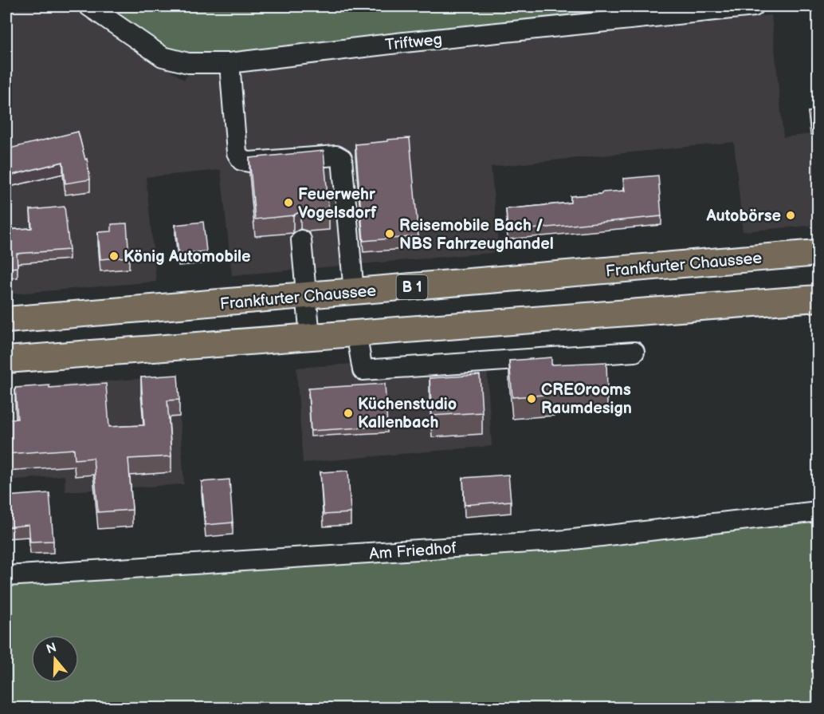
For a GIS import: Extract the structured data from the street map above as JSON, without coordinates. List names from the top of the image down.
{
  "streets": {
    "main road": ["Frankfurter Chaussee", "B 1"],
    "lane": ["Triftweg", "Am Friedhof"]
  },
  "places": [
    "Feuerwehr Vogelsdorf",
    "Autobörse",
    "Reisemobile Bach / NBS Fahrzeughandel",
    "König Automobile",
    "CREOrooms Raumdesign",
    "Küchenstudio Kallenbach"
  ],
  "north": "top"
}
